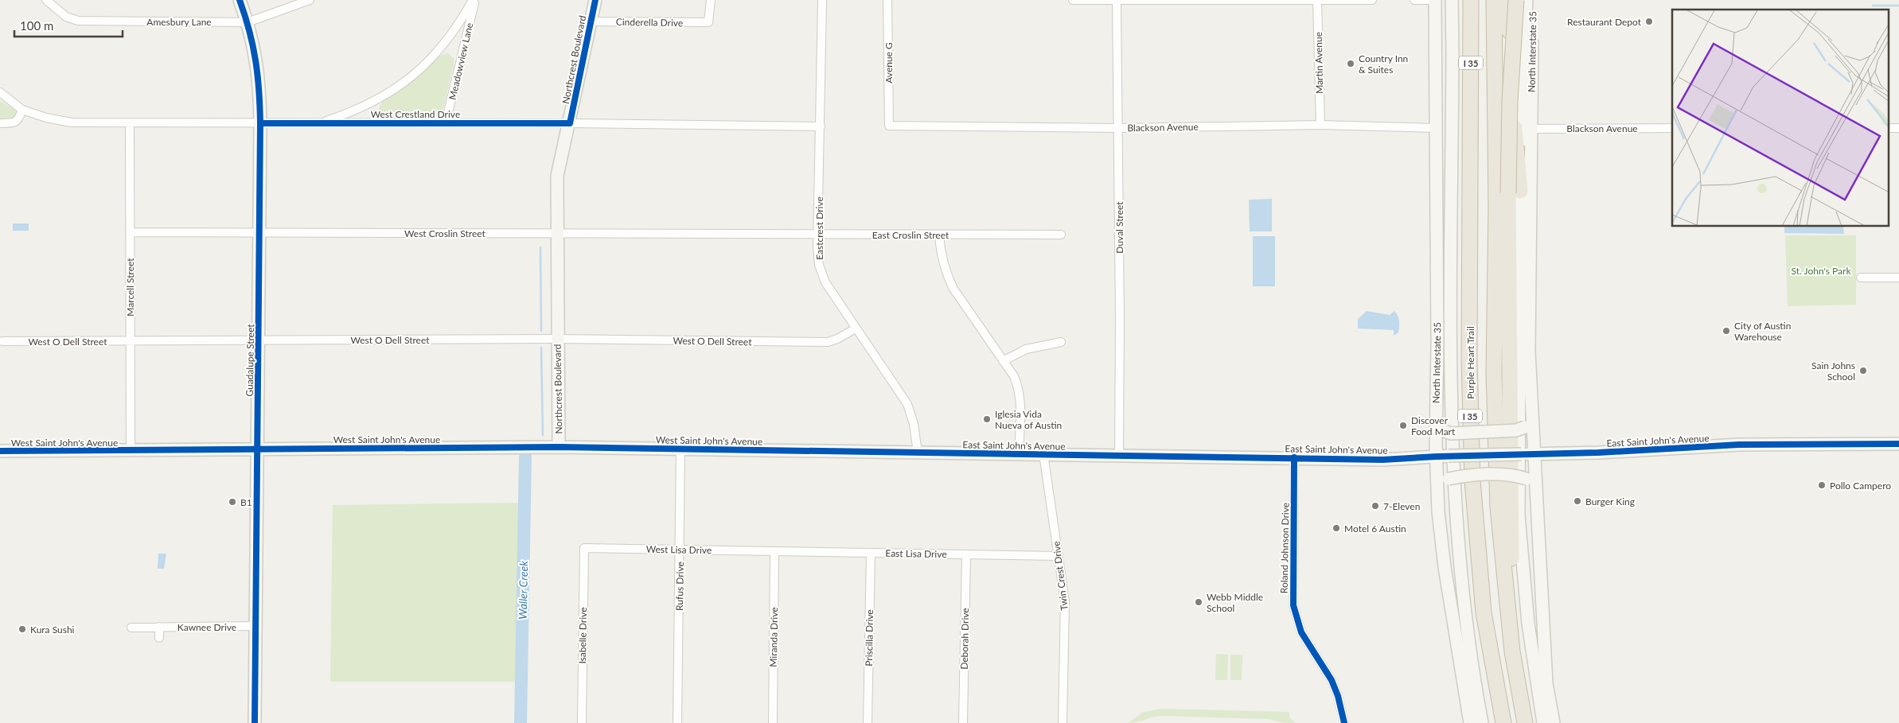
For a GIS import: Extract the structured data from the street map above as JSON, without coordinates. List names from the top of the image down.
{
  "streets": {
    "highway": ["I 35", "Purple Heart Trail"],
    "main road": [
      "North Interstate 35",
      "Northcrest Boulevard",
      "Guadalupe Street",
      "West Saint John's Avenue",
      "East Saint John's Avenue"
    ],
    "street": [
      "Amesbury Lane",
      "Cinderella Drive",
      "Meadowview Lane",
      "Avenue G",
      "Martin Avenue",
      "West Crestland Drive",
      "Blackson Avenue",
      "Duval Street",
      "Eastcrest Drive",
      "West Croslin Street",
      "East Croslin Street",
      "Marcell Street",
      "West O Dell Street",
      "Roland Johnson Drive",
      "West Lisa Drive",
      "East Lisa Drive",
      "Twin Crest Drive",
      "Rufus Drive",
      "Kawnee Drive",
      "Isabelle Drive",
      "Miranda Drive",
      "Priscilla Drive",
      "Deborah Drive"
    ]
  },
  "crossings": [
    ["Amesbury Lane", "Guadalupe Street"],
    ["Cinderella Drive", "Northcrest Boulevard"],
    ["North Interstate 35", "Blackson Avenue"],
    ["North Interstate 35", "East Saint John's Avenue"],
    ["Northcrest Boulevard", "West Crestland Drive"],
    ["Northcrest Boulevard", "West Croslin Street"],
    ["Northcrest Boulevard", "West O Dell Street"],
    ["Northcrest Boulevard", "West Saint John's Avenue"],
    ["Meadowview Lane", "West Crestland Drive"],
    ["Avenue G", "Blackson Avenue"],
    ["Martin Avenue", "Blackson Avenue"],
    ["West Crestland Drive", "Eastcrest Drive"],
    ["West Crestland Drive", "Marcell Street"],
    ["West Crestland Drive", "Guadalupe Street"],
    ["Blackson Avenue", "Duval Street"],
    ["Duval Street", "East Saint John's Avenue"],
    ["Eastcrest Drive", "East Croslin Street"],
    ["Eastcrest Drive", "West O Dell Street"],
    ["Eastcrest Drive", "East Saint John's Avenue"],
    ["West Croslin Street", "East Croslin Street"],
    ["West Croslin Street", "Marcell Street"],
    ["West Croslin Street", "Guadalupe Street"],
    ["Marcell Street", "West O Dell Street"],
    ["Marcell Street", "West Saint John's Avenue"],
    ["West O Dell Street", "Guadalupe Street"],
    ["Guadalupe Street", "West Saint John's Avenue"],
    ["Guadalupe Street", "Kawnee Drive"],
    ["West Saint John's Avenue", "East Saint John's Avenue"],
    ["West Saint John's Avenue", "Rufus Drive"],
    ["East Saint John's Avenue", "Roland Johnson Drive"],
    ["East Saint John's Avenue", "Twin Crest Drive"],
    ["West Lisa Drive", "East Lisa Drive"],
    ["West Lisa Drive", "Rufus Drive"],
    ["West Lisa Drive", "Isabelle Drive"],
    ["West Lisa Drive", "Miranda Drive"],
    ["East Lisa Drive", "Twin Crest Drive"],
    ["East Lisa Drive", "Miranda Drive"],
    ["East Lisa Drive", "Priscilla Drive"],
    ["East Lisa Drive", "Deborah Drive"]
  ],
  "water": ["Waller Creek"],
  "parks": ["St. John's Park"],
  "places": [
    "Restaurant Depot",
    "Country Inn & Suites",
    "City of Austin Warehouse",
    "Sain Johns School",
    "Iglesia Vida Nueva of Austin",
    "Discover Food Mart",
    "Pollo Campero",
    "Burger King",
    "B1",
    "7-Eleven",
    "Motel 6 Austin",
    "Webb Middle School",
    "Kura Sushi"
  ],
  "scale_bar": "100 m"
}
